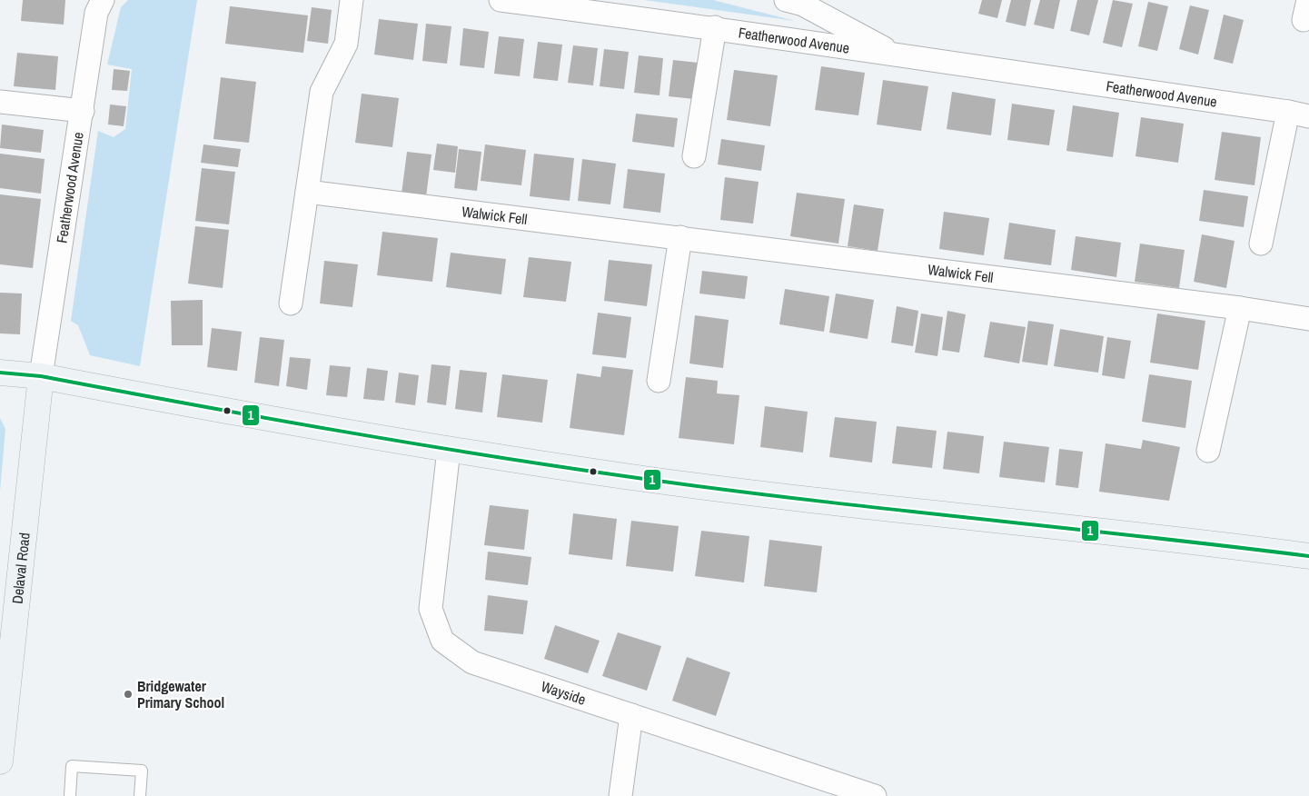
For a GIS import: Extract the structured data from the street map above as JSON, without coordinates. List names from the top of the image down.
{
  "streets": {
    "street": [
      "Featherwood Avenue",
      "Walwick Fell",
      "Delaval Road",
      "Wayside"
    ]
  },
  "crossings": [
    ["Featherwood Avenue", "Delaval Road"]
  ],
  "places": ["Bridgewater Primary School"],
  "lines": ["transit line 1"]
}
